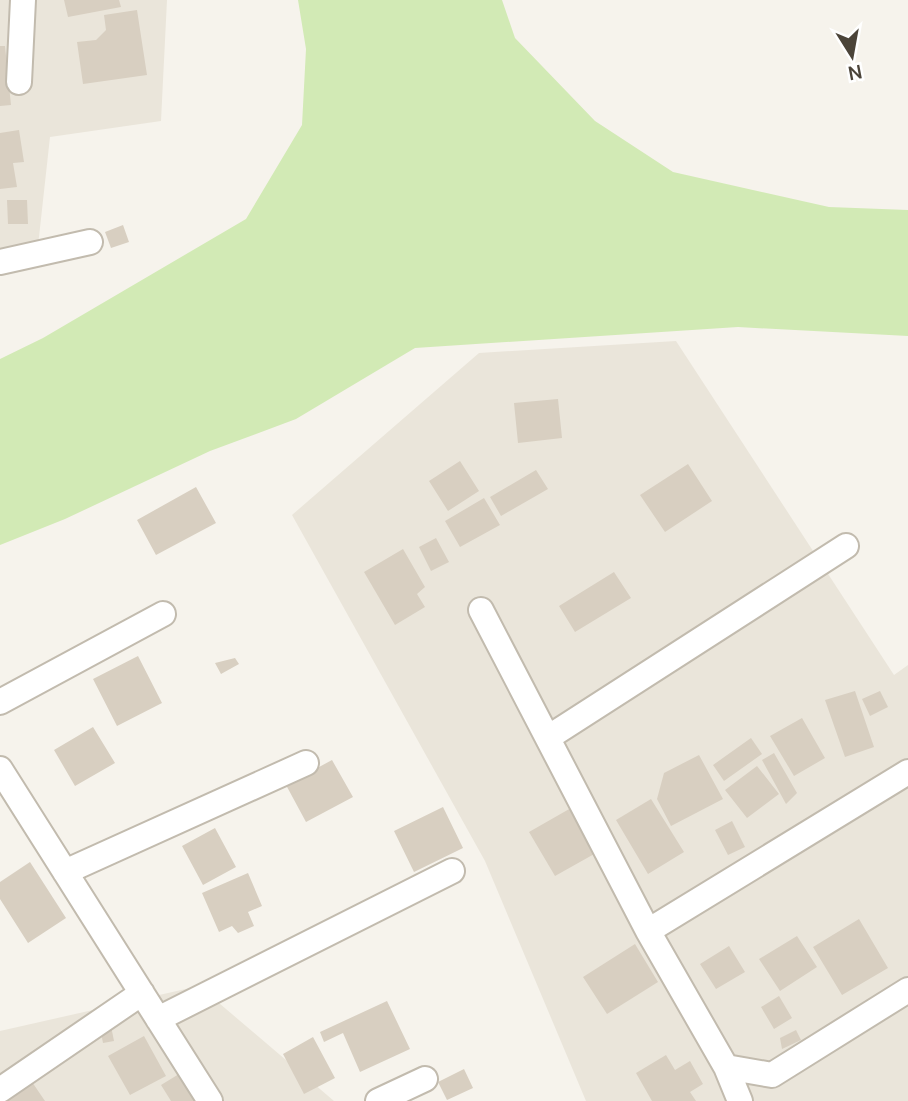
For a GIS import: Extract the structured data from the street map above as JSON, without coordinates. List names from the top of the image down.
{
  "north": "bottom"
}
